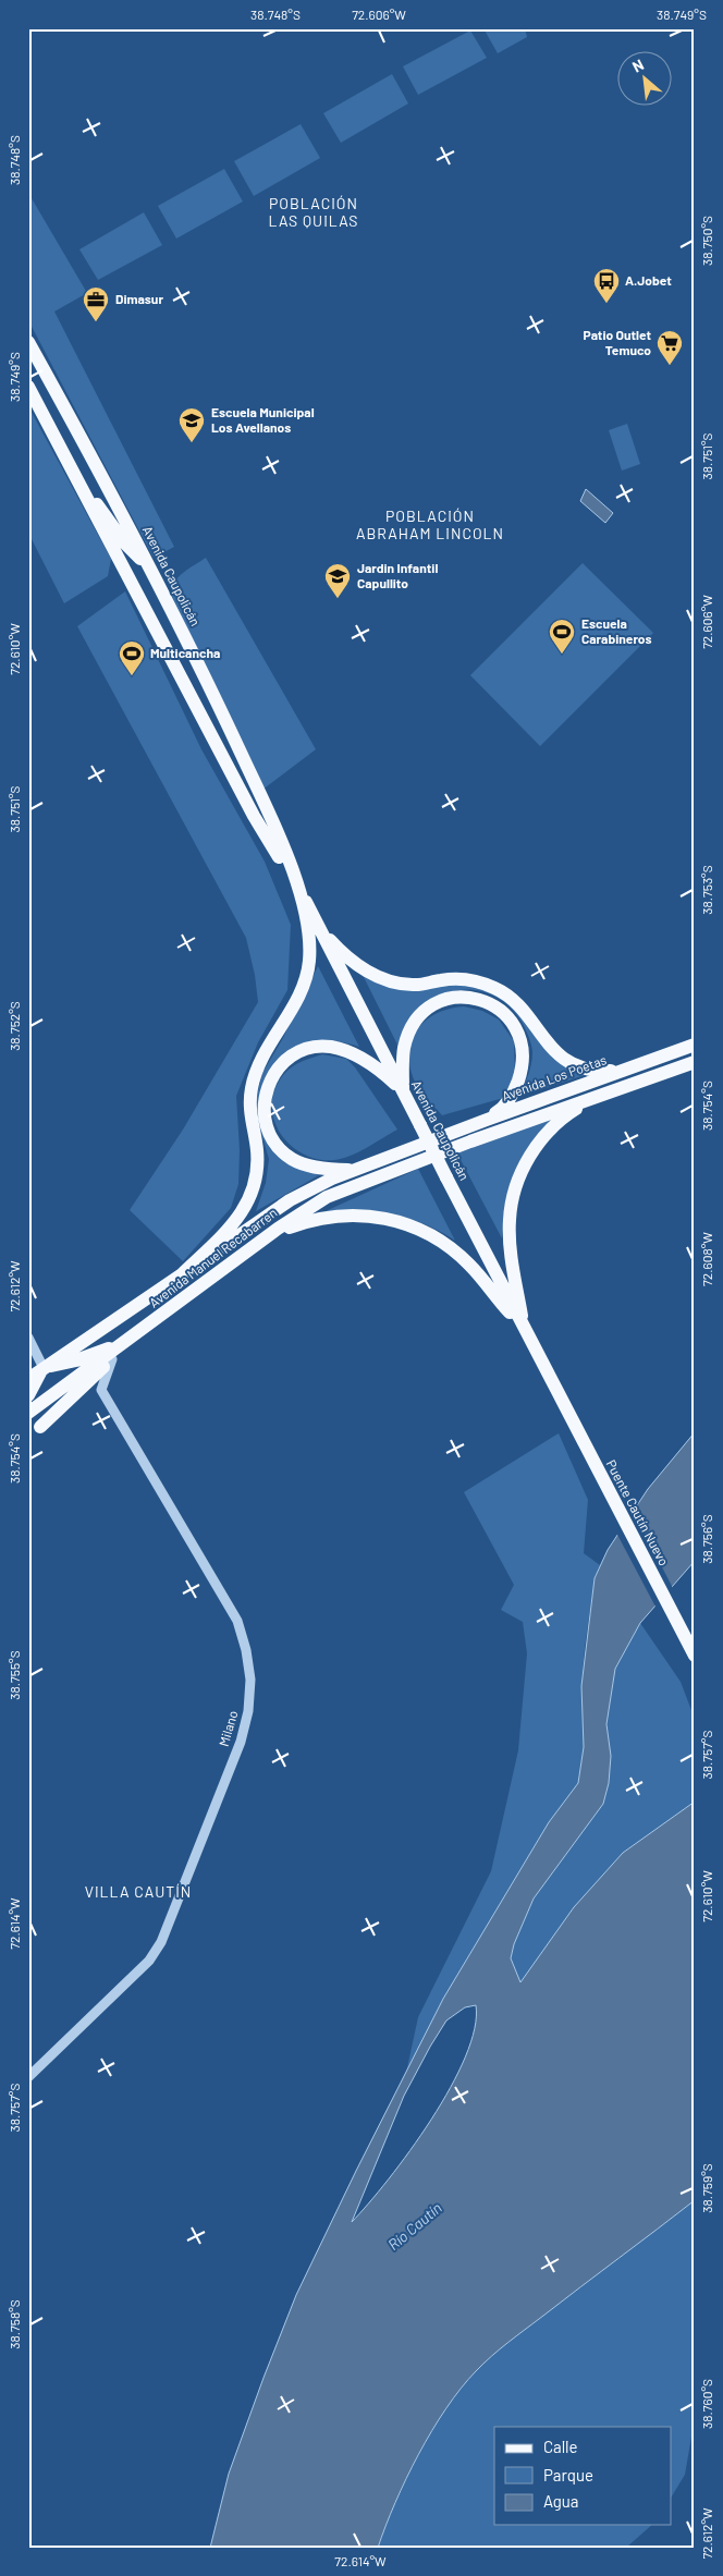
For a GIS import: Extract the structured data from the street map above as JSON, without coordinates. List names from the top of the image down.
{
  "streets": {
    "main road": [
      "Avenida Caupolicán",
      "Avenida Los Poetas",
      "Avenida Manuel Recabarren",
      "Puente Cautín Nuevo"
    ],
    "street": ["Milano"]
  },
  "crossings": [
    ["Avenida Caupolicán", "Puente Cautín Nuevo"],
    ["Avenida Los Poetas", "Avenida Manuel Recabarren"]
  ],
  "districts": ["POBLACIÓN LAS QUILAS", "POBLACIÓN ABRAHAM LINCOLN", "VILLA CAUTÍN"],
  "water": ["Río Cautín"],
  "places": {
    "bus stop": ["A.Jobet"],
    "office": ["Dimasur"],
    "supermarket": ["Patio Outlet Temuco"],
    "school or university": ["Escuela Municipal Los Avellanos", "Jardin Infantil Capullito"],
    "sports": ["Escuela Carabineros", "Multicancha"]
  },
  "legend": ["Calle", "Parque", "Agua"],
  "north": "top left",
  "coordinates": [
    "38.748°S",
    "72.606°W",
    "38.749°S",
    "38.750°S",
    "38.751°S",
    "72.610°W",
    "38.753°S",
    "38.752°S",
    "38.754°S",
    "72.608°W",
    "72.612°W",
    "38.756°S",
    "38.755°S",
    "38.757°S",
    "72.614°W",
    "38.759°S",
    "38.758°S",
    "38.760°S"
  ]
}
